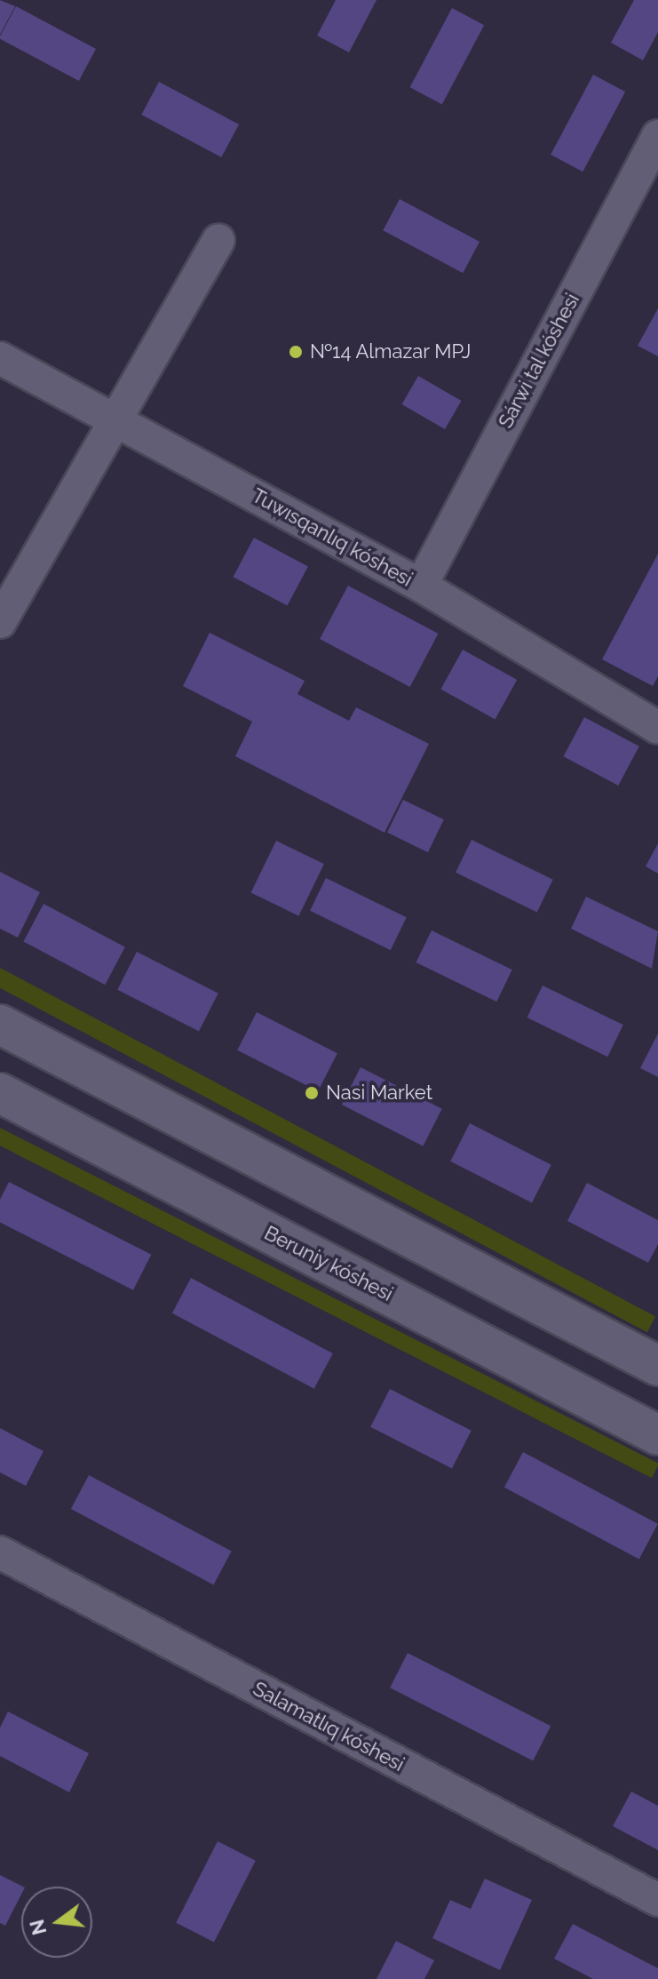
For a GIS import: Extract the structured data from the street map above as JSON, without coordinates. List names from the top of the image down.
{
  "streets": {
    "street": [
      "Sárwi tal kóshesi",
      "Tuwısqanlıq kóshesi",
      "Beruniy kóshesi",
      "Salamatlıq kóshesi"
    ]
  },
  "crossings": [
    ["Sárwi tal kóshesi", "Tuwısqanlıq kóshesi"]
  ],
  "places": ["№14 Almazar MPJ", "Nasi Market"],
  "north": "left"
}
